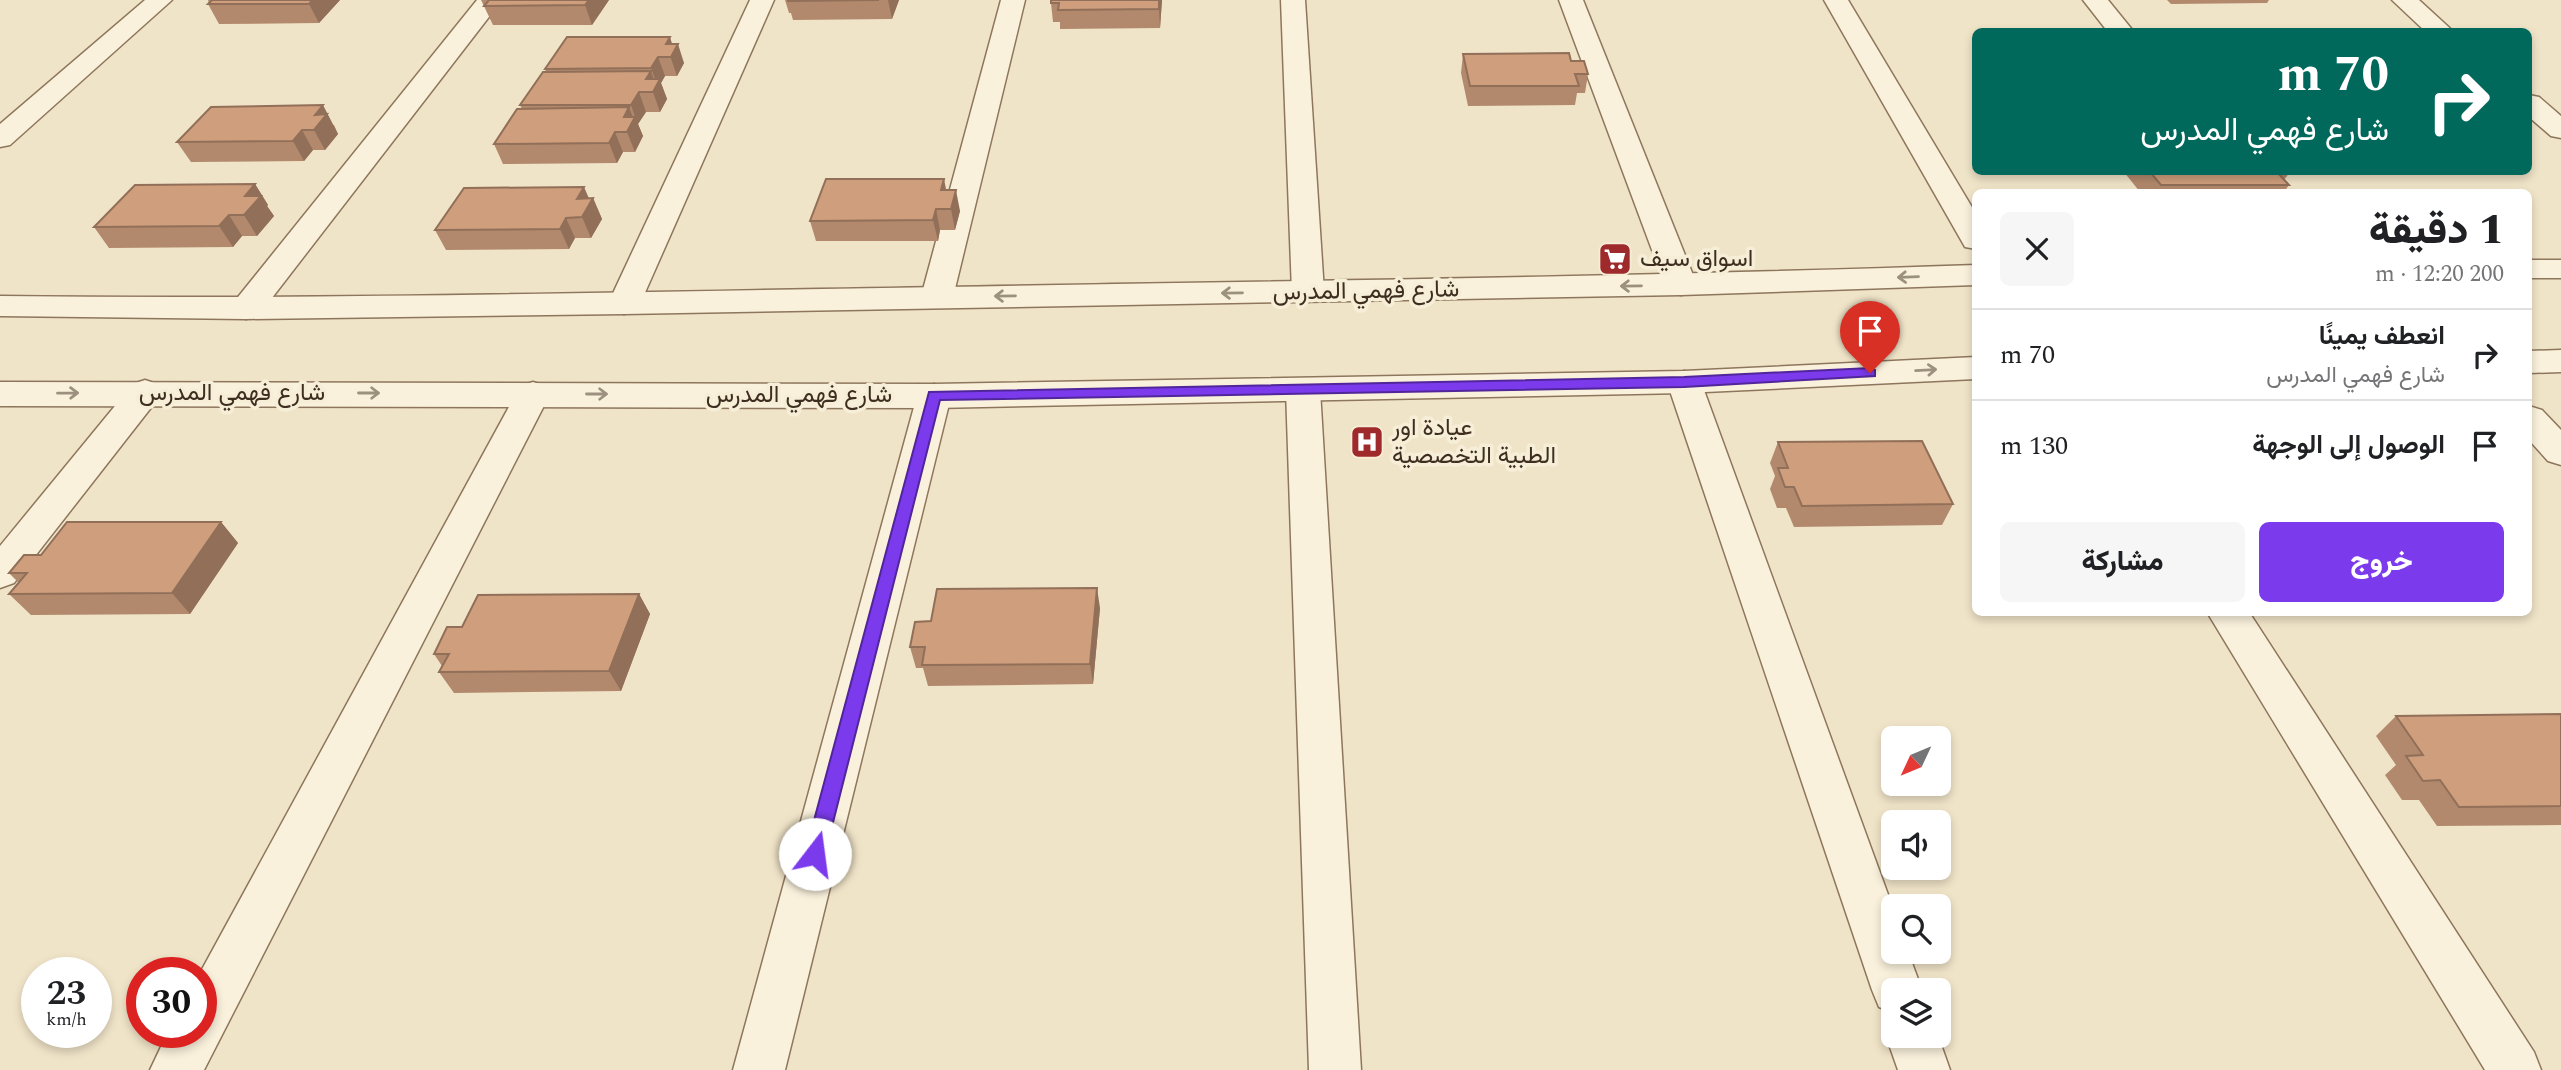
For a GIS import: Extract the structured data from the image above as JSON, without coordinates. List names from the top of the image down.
{
  "streets": {
    "street": ["شارع فهمي المدرس"]
  },
  "places": {
    "supermarket": ["اسواق سيف"],
    "hospital": ["عيادة اور الطبية التخصصية"]
  },
  "north": "bottom left",
  "page": {
    "turn": ["70 m", "شارع فهمي المدرس"],
    "heading": ["1 دقيقة", "200 m · 12:20"],
    "list": [
      {
        "name": "انعطف يمينًا",
        "note": "شارع فهمي المدرس",
        "value": "70 m"
      },
      {
        "name": "الوصول إلى الوجهة",
        "value": "130 m"
      }
    ],
    "buttons": ["خروج", "مشاركة"],
    "speed": "23 km/h",
    "limit": "30"
  }
}
